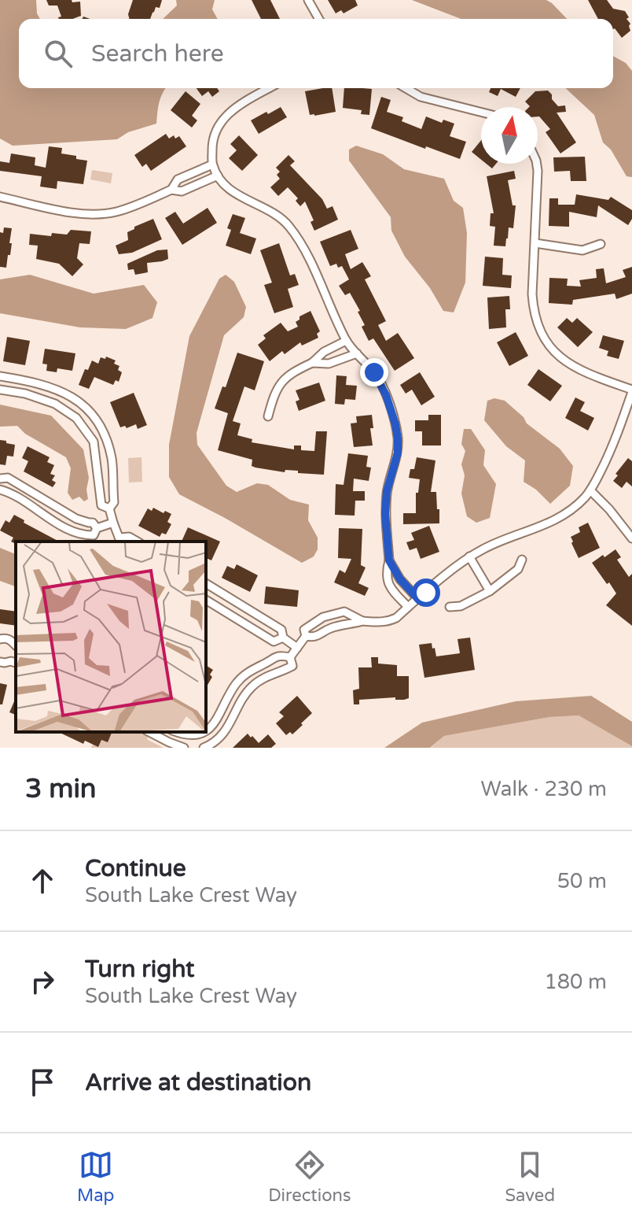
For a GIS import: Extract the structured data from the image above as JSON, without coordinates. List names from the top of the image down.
{
  "north": "top",
  "page": {
    "search": "Search here",
    "heading": ["3 min", "Walk · 230 m"],
    "list": [
      ["Continue", "South Lake Crest Way", "50 m"],
      ["Turn right", "South Lake Crest Way", "180 m"],
      "Arrive at destination"
    ],
    "nav": ["Map", "Directions", "Saved"]
  }
}
